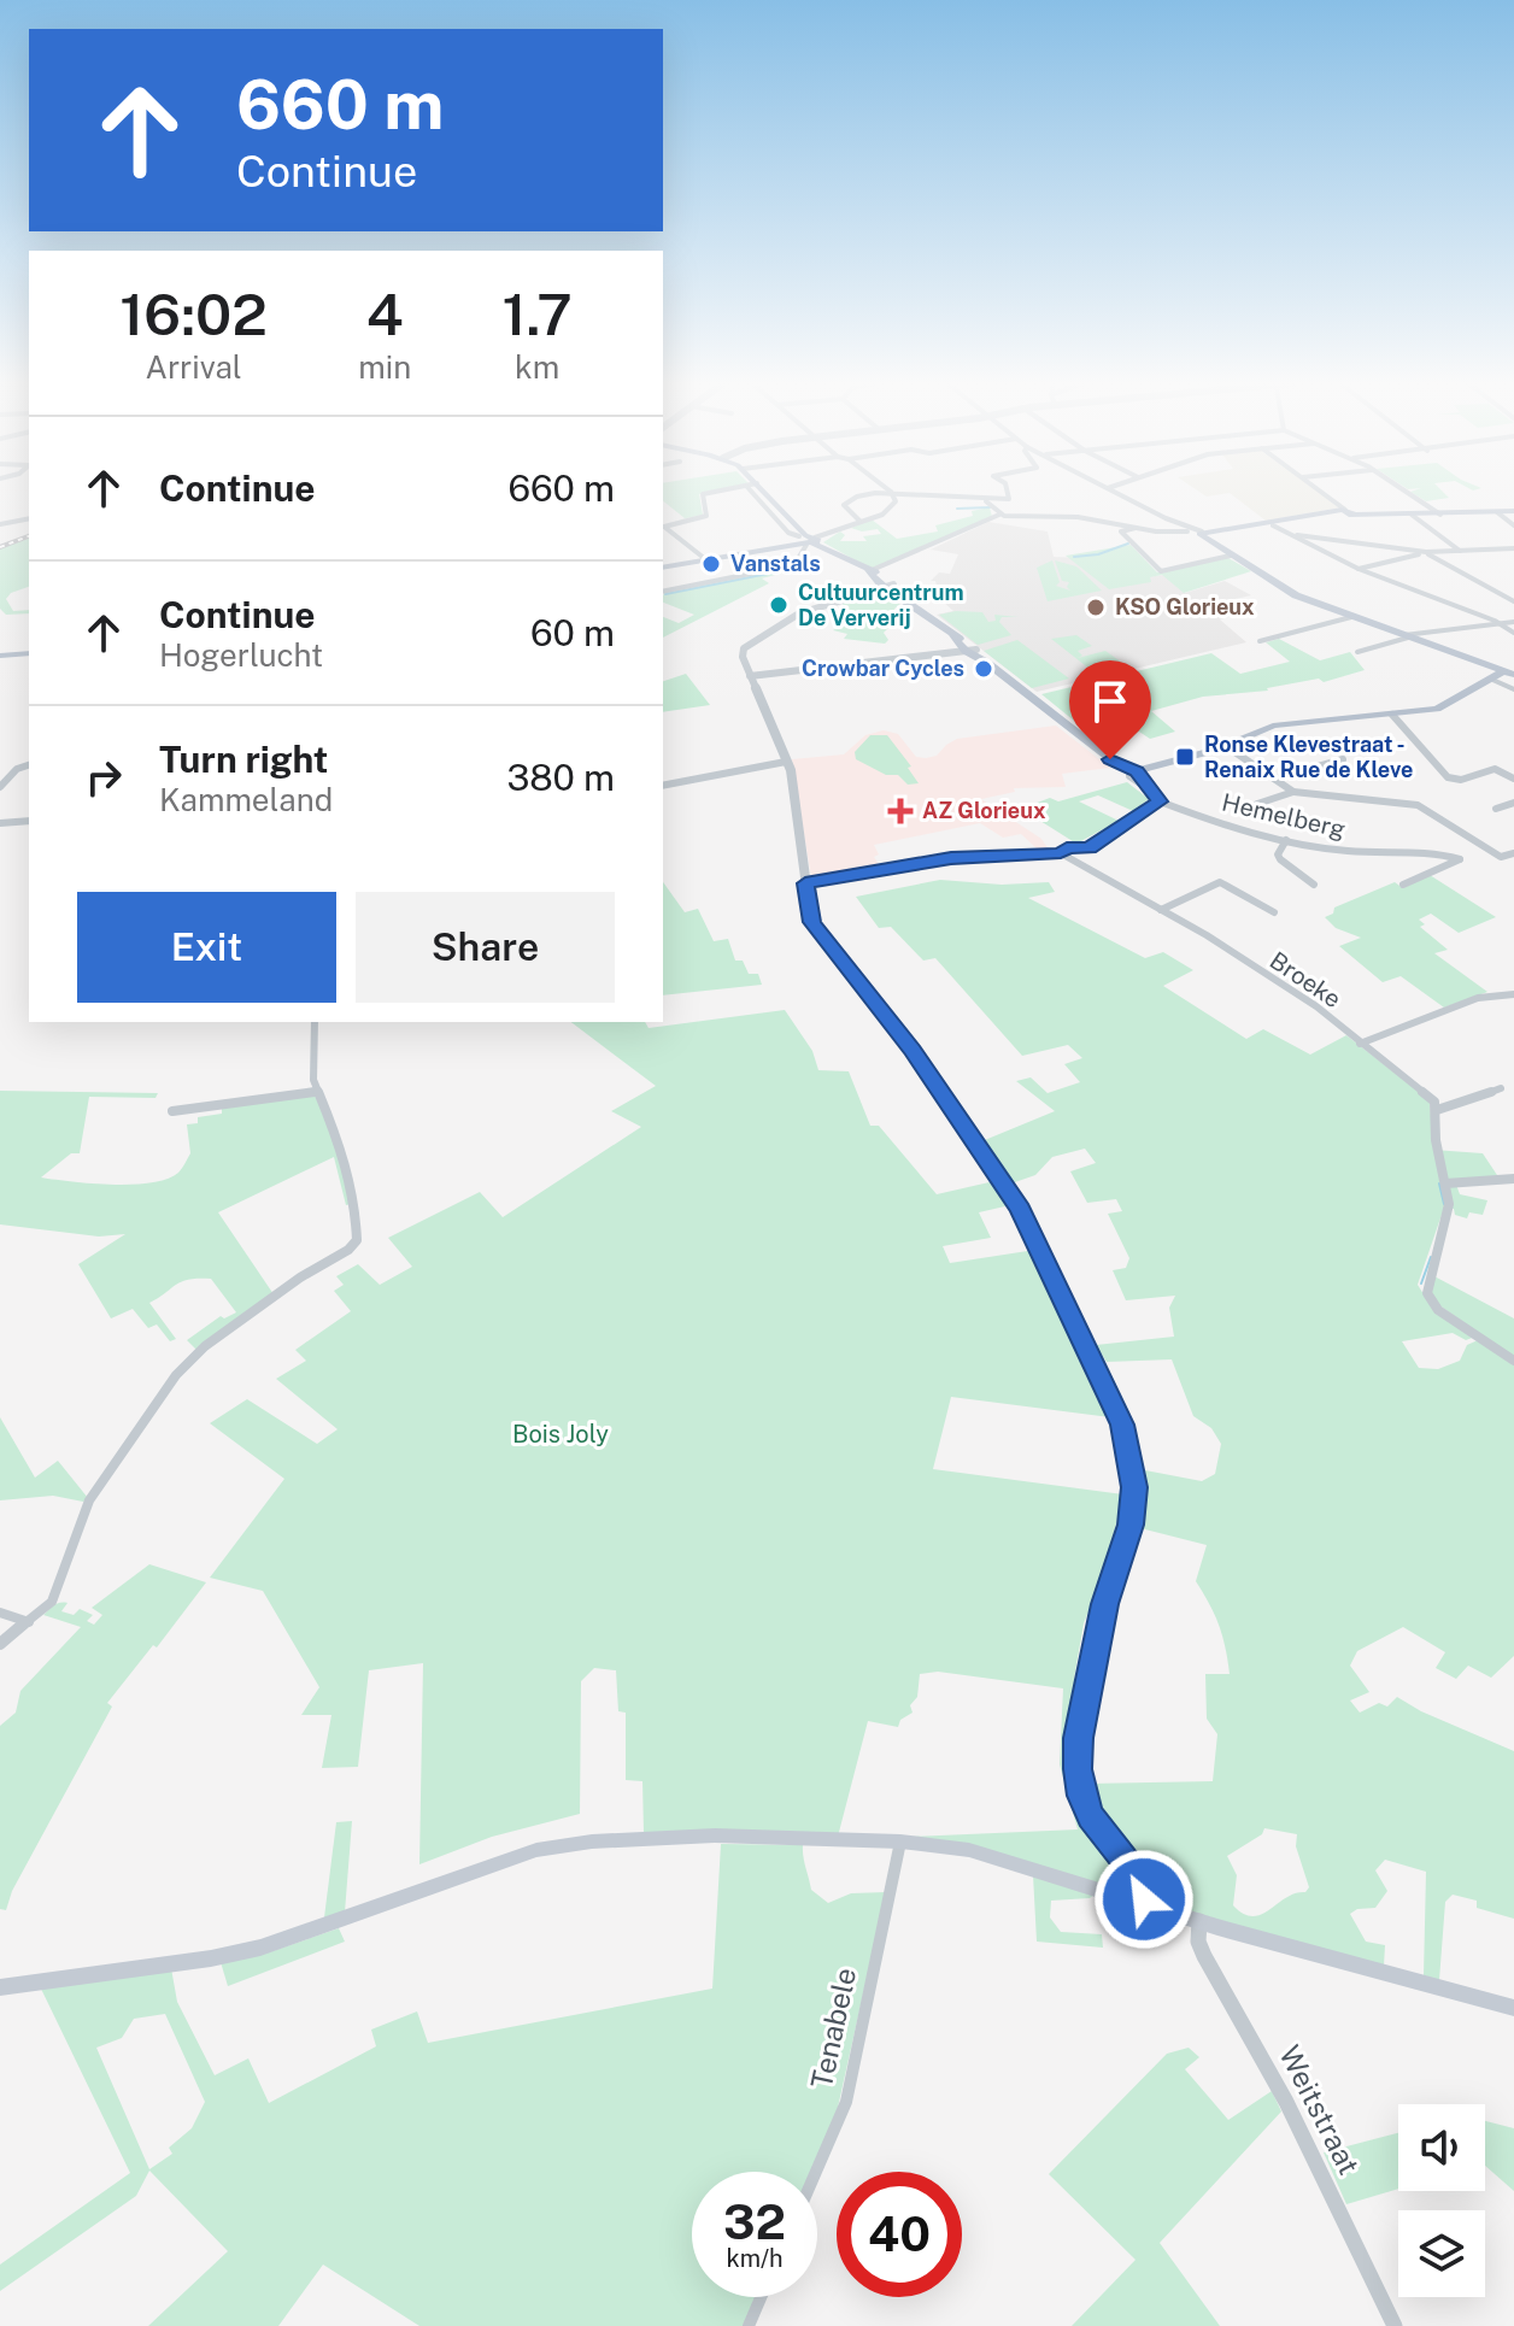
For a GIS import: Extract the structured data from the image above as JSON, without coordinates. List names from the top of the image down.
{
  "streets": {
    "street": [
      "Hemelberg",
      "Broeke",
      "Tenabele",
      "Weitstraat"
    ]
  },
  "parks": ["Bois Joly"],
  "places": {
    "other": [
      "Vanstals",
      "Cultuurcentrum De Ververij",
      "KSO Glorieux",
      "Crowbar Cycles"
    ],
    "transit": ["Ronse Klevestraat - Renaix Rue de Kleve"],
    "health": ["AZ Glorieux"]
  },
  "page": {
    "turn": ["660 m", "Continue"],
    "eta": [
      "16:02",
      "Arrival",
      "4",
      "min",
      "1.7",
      "km"
    ],
    "list": [
      {
        "name": "Continue",
        "value": "660 m"
      },
      {
        "name": "Continue",
        "note": "Hogerlucht",
        "value": "60 m"
      },
      {
        "name": "Turn right",
        "note": "Kammeland",
        "value": "380 m"
      }
    ],
    "buttons": ["Exit", "Share"],
    "speed": "32 km/h",
    "limit": "40"
  }
}
